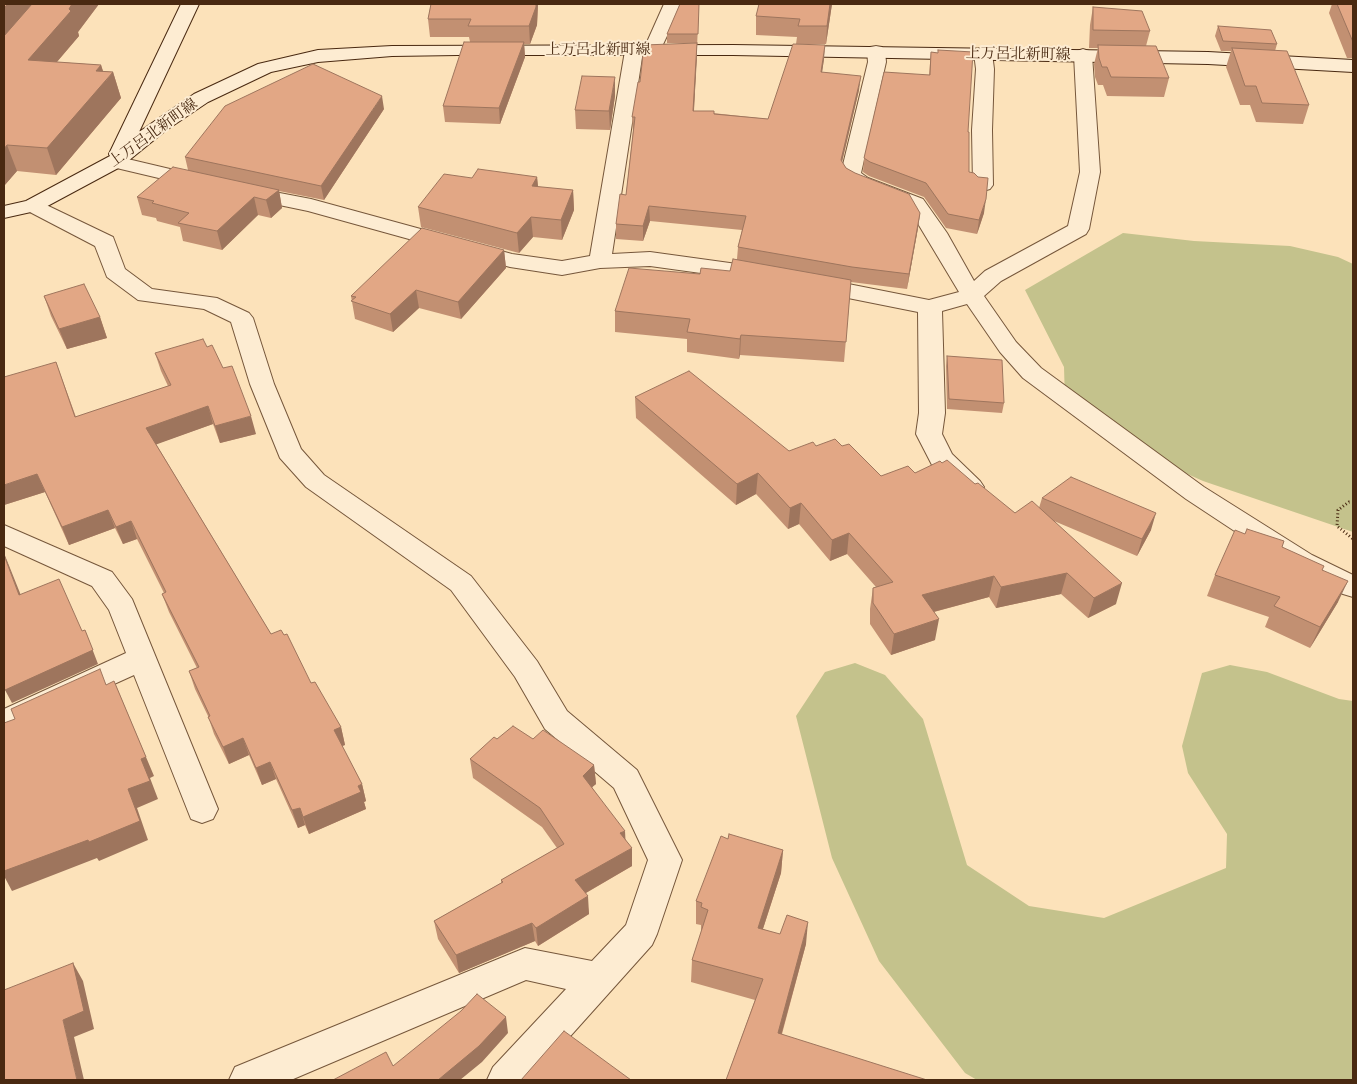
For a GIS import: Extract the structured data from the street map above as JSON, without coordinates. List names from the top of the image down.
{
  "streets": {
    "street": ["上万呂北新町線"]
  }
}
